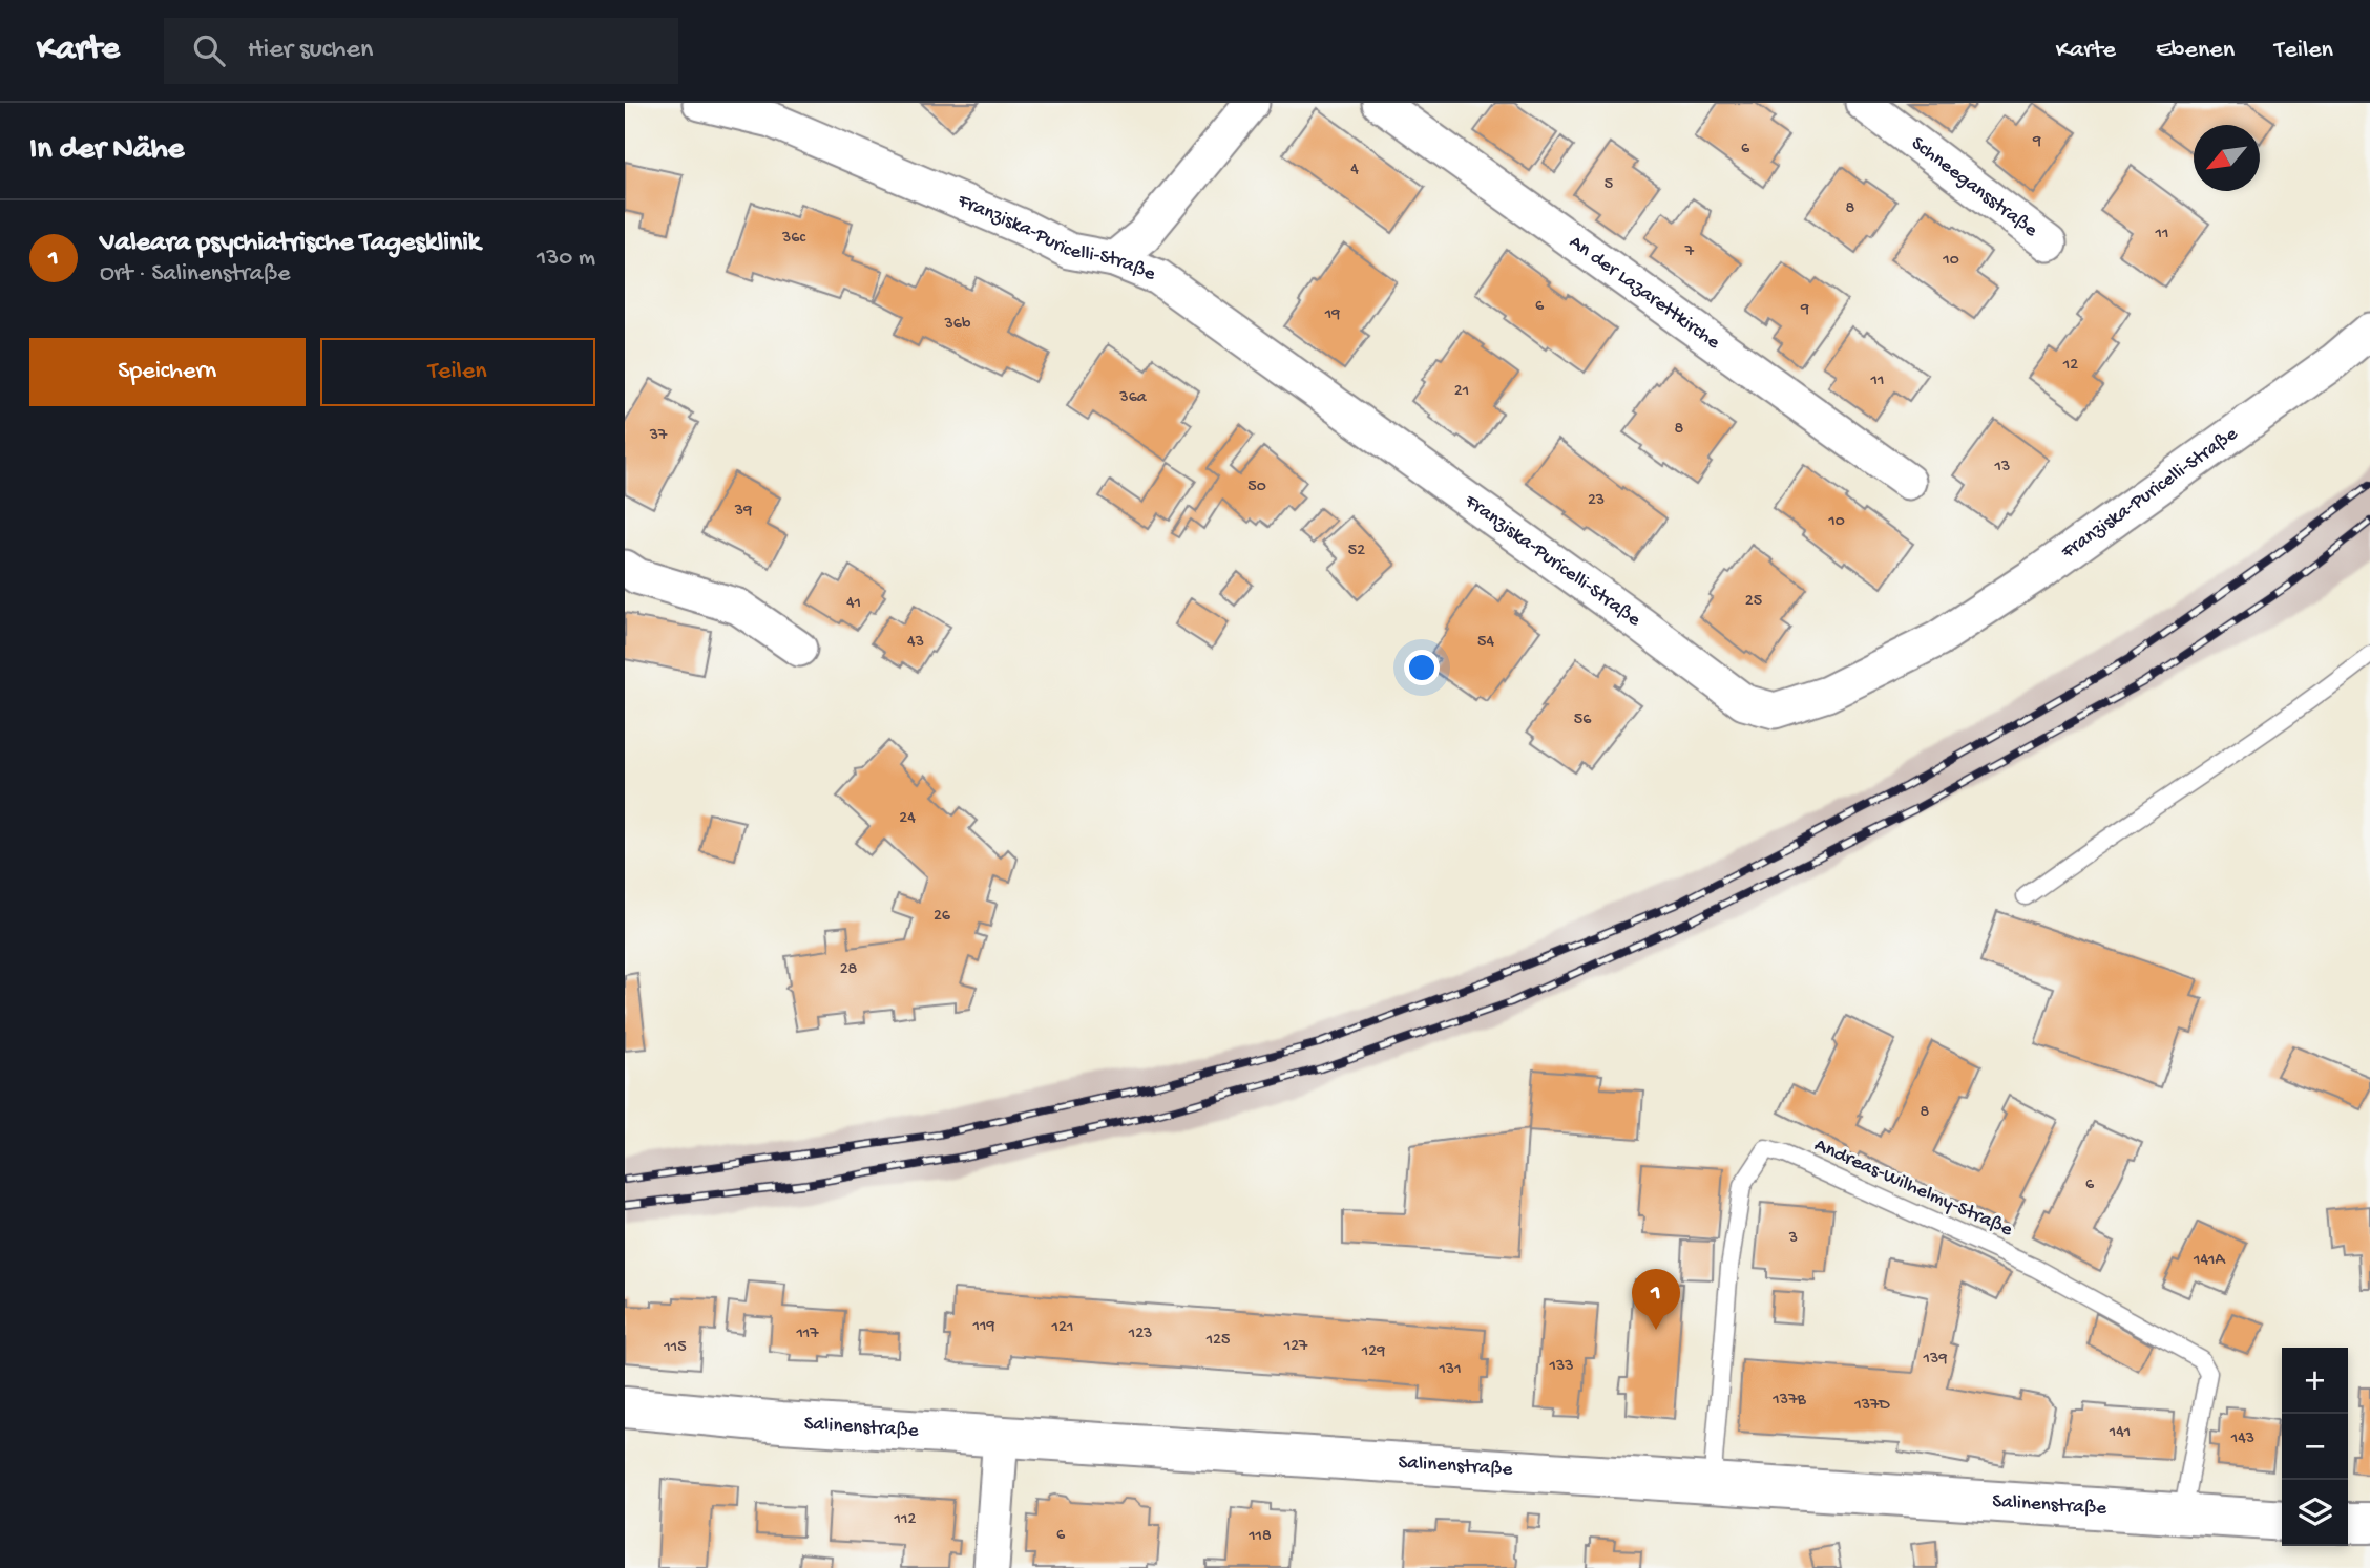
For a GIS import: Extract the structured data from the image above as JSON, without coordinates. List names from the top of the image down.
{
  "streets": {
    "main road": ["Salinenstraße"],
    "street": ["Schneegansstraße", "Franziska-Puricelli-Straße", "An der Lazarettkirche"],
    "lane": ["Andreas-Wilhelmy-Straße"]
  },
  "crossings": [
    ["Andreas-Wilhelmy-Straße", "Salinenstraße"]
  ],
  "house_numbers": [
    "9",
    "6",
    "4",
    "5",
    "8",
    "11",
    "36c",
    "7",
    "10",
    "6",
    "9",
    "19",
    "36b",
    "12",
    "11",
    "21",
    "36a",
    "8",
    "37",
    "13",
    "50",
    "23",
    "39",
    "10",
    "52",
    "25",
    "41",
    "43",
    "54",
    "56",
    "24",
    "26",
    "28",
    "8",
    "6",
    "3",
    "141A",
    "119",
    "121",
    "117",
    "123",
    "125",
    "127",
    "115",
    "129",
    "139",
    "133",
    "131",
    "137B",
    "137D",
    "141",
    "143",
    "112",
    "6",
    "118"
  ],
  "north": "bottom left",
  "page": {
    "header": "Karte",
    "search": "Hier suchen",
    "nav": ["Karte", "Ebenen", "Teilen"],
    "heading": "In der Nähe",
    "list": [
      {
        "mark": "1",
        "name": "Valeara psychiatrische Tagesklinik",
        "note": "Ort · Salinenstraße",
        "value": "130 m"
      }
    ],
    "buttons": ["Speichern", "Teilen"],
    "pins": "1",
    "map_buttons": ["+", "−"]
  }
}
